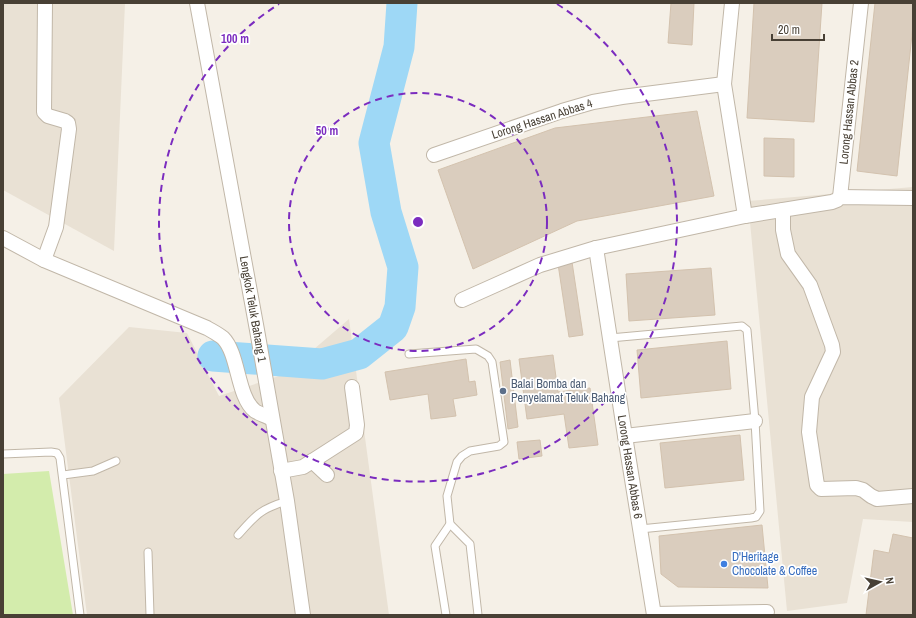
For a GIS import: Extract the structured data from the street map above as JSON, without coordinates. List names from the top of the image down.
{
  "streets": {
    "street": [
      "Lorong Hassan Abbas 2",
      "Lorong Hassan Abbas 4",
      "Lengkok Teluk Bahang 1",
      "Lorong Hassan Abbas 6"
    ]
  },
  "places": ["Balai Bomba dan Penyelamat Teluk Bahang", "D'Heritage Chocolate & Coffee"],
  "scale_bar": "20 m",
  "north": "right",
  "rings": ["100 m", "50 m"]
}
